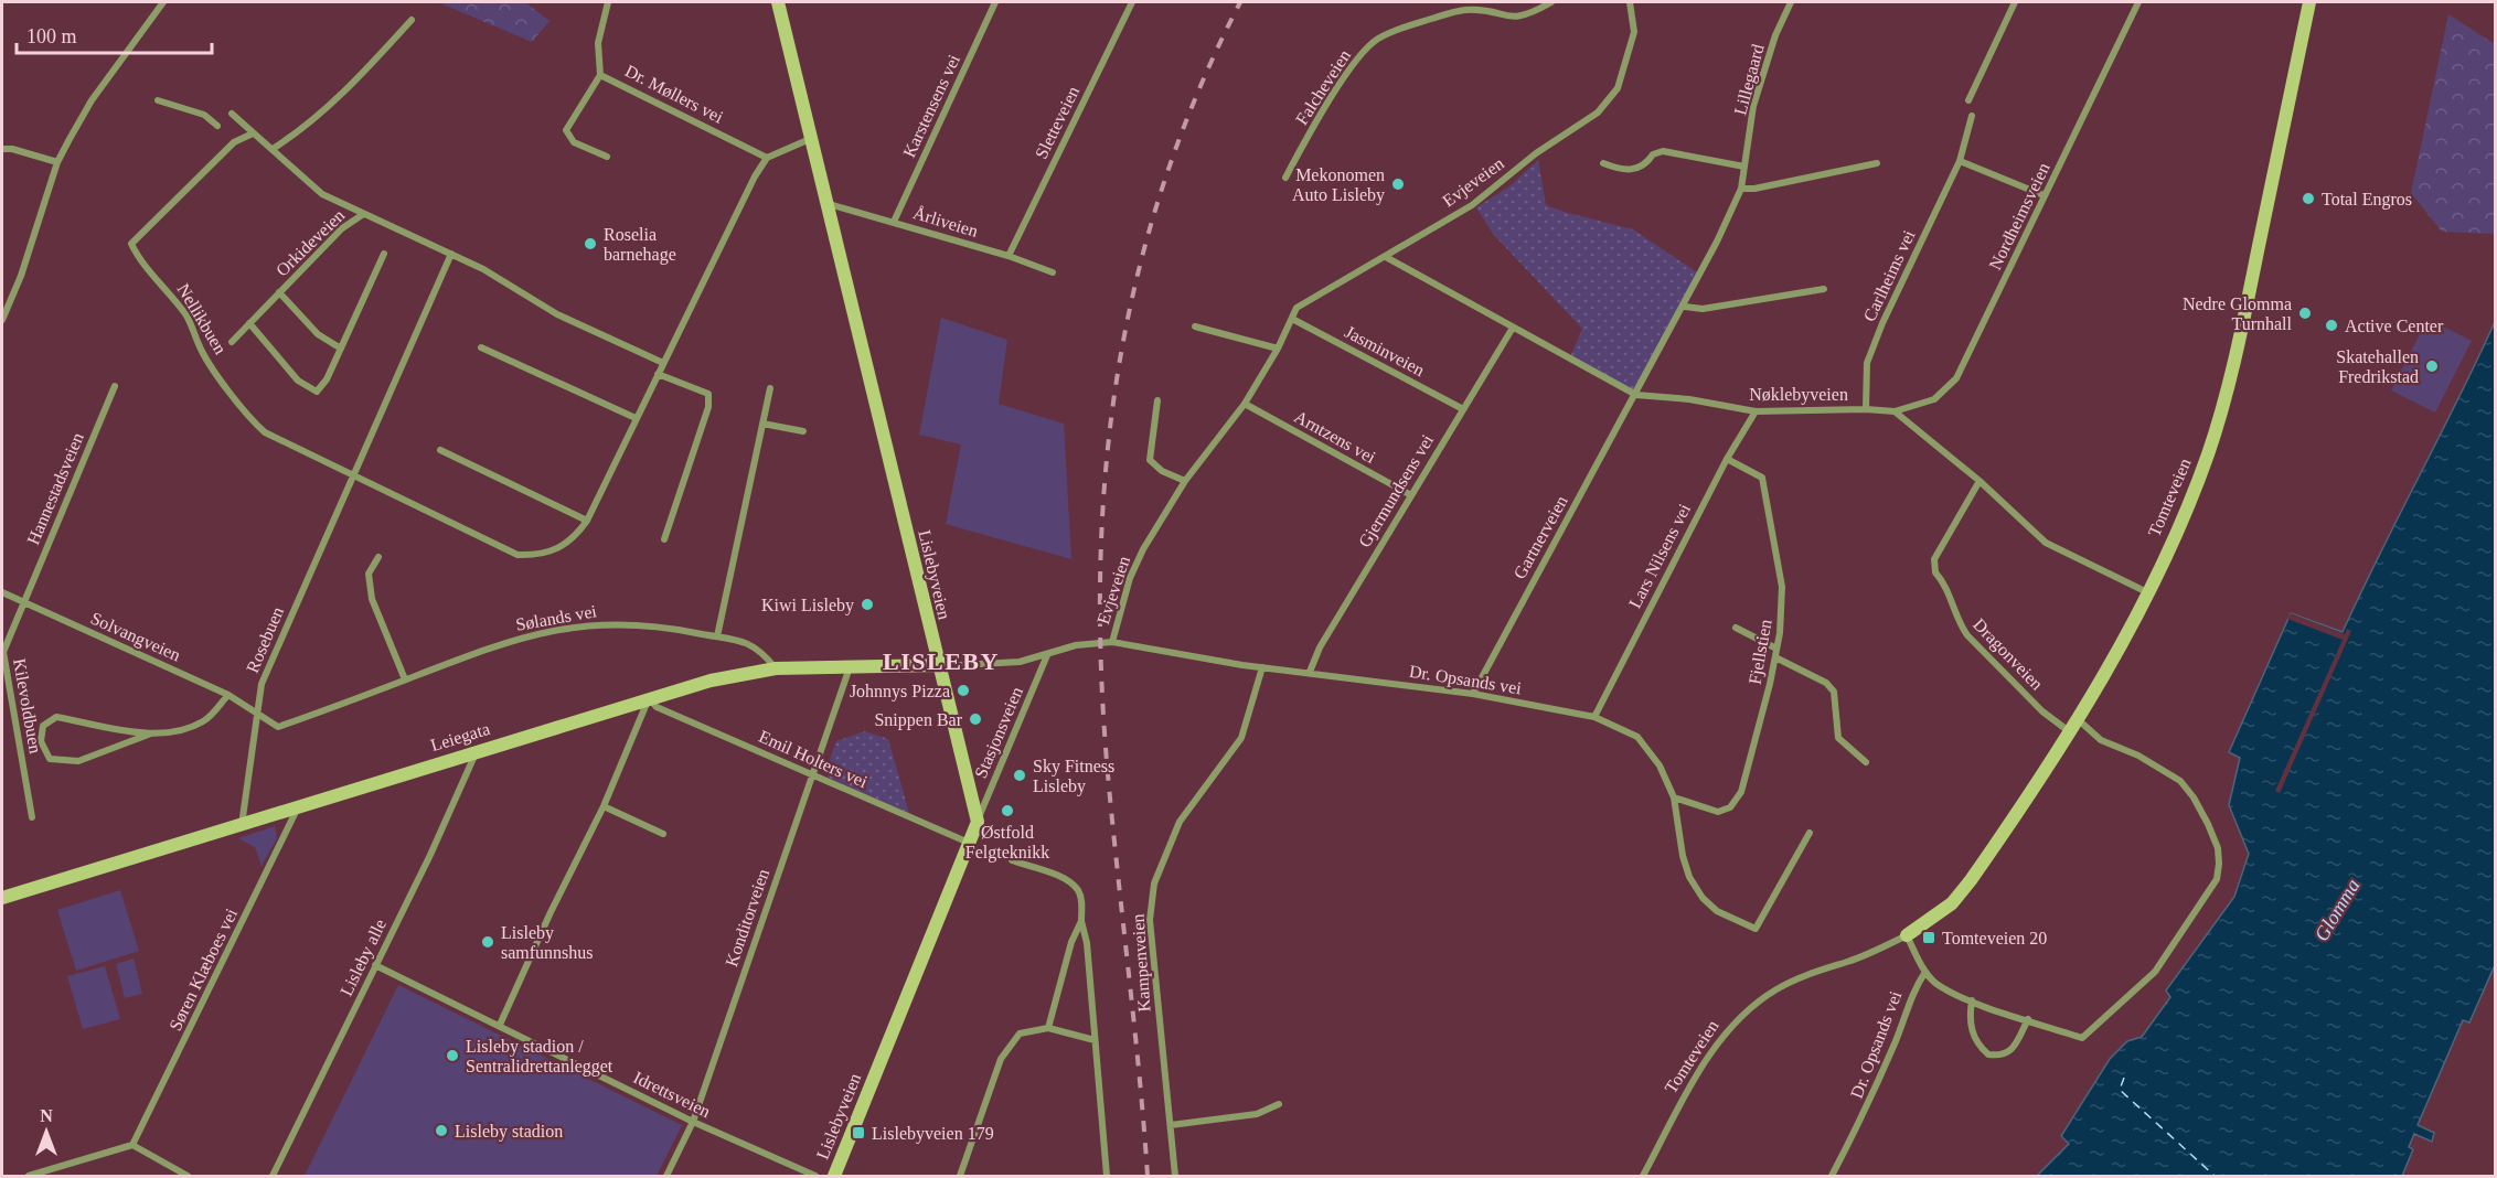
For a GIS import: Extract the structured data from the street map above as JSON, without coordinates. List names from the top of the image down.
{
  "streets": {
    "street": [
      "Lillegaard",
      "Falcheveien",
      "Dr. Møllers vei",
      "Karstensens vei",
      "Sletteveien",
      "Evjeveien",
      "Nordheimsveien",
      "Årliveien",
      "Orkideveien",
      "Carlheims vei",
      "Nellikbuen",
      "Jasminveien",
      "Nøklebyveien",
      "Arntzens vei",
      "Hannestadsveien",
      "Gjermundsens vei",
      "Tomteveien",
      "Gartnerveien",
      "Lars Nilsens vei",
      "Lislebyveien",
      "Sølands vei",
      "Solvangveien",
      "Rosebuen",
      "Fjellstien",
      "Dragonveien",
      "Dr. Opsands vei",
      "Kilevoldbuen",
      "Stasjonsveien",
      "Leiegata",
      "Emil Holters vei",
      "Konditorveien",
      "Lisleby alle",
      "Kampenveien",
      "Søren Klæboes vei",
      "Idrettsveien"
    ]
  },
  "crossings": [
    ["Lillegaard", "Nøklebyveien"],
    ["Lillegaard", "Gartnerveien"],
    ["Karstensens vei", "Årliveien"],
    ["Sletteveien", "Årliveien"],
    ["Evjeveien", "Jasminveien"],
    ["Evjeveien", "Nøklebyveien"],
    ["Evjeveien", "Arntzens vei"],
    ["Evjeveien", "Dr. Opsands vei"],
    ["Nordheimsveien", "Nøklebyveien"],
    ["Årliveien", "Lislebyveien"],
    ["Carlheims vei", "Nøklebyveien"],
    ["Nellikbuen", "Rosebuen"],
    ["Jasminveien", "Gjermundsens vei"],
    ["Nøklebyveien", "Gjermundsens vei"],
    ["Nøklebyveien", "Gartnerveien"],
    ["Nøklebyveien", "Lars Nilsens vei"],
    ["Arntzens vei", "Gjermundsens vei"],
    ["Hannestadsveien", "Solvangveien"],
    ["Hannestadsveien", "Kilevoldbuen"],
    ["Gjermundsens vei", "Dr. Opsands vei"],
    ["Tomteveien", "Dragonveien"],
    ["Gartnerveien", "Dr. Opsands vei"],
    ["Lars Nilsens vei", "Fjellstien"],
    ["Lars Nilsens vei", "Dr. Opsands vei"],
    ["Lislebyveien", "Dr. Opsands vei"],
    ["Lislebyveien", "Stasjonsveien"],
    ["Lislebyveien", "Leiegata"],
    ["Lislebyveien", "Emil Holters vei"],
    ["Sølands vei", "Solvangveien"],
    ["Sølands vei", "Rosebuen"],
    ["Sølands vei", "Leiegata"],
    ["Solvangveien", "Rosebuen"],
    ["Solvangveien", "Kilevoldbuen"],
    ["Rosebuen", "Leiegata"],
    ["Fjellstien", "Dr. Opsands vei"],
    ["Dr. Opsands vei", "Stasjonsveien"],
    ["Dr. Opsands vei", "Leiegata"],
    ["Dr. Opsands vei", "Kampenveien"],
    ["Leiegata", "Emil Holters vei"],
    ["Leiegata", "Konditorveien"],
    ["Leiegata", "Lisleby alle"],
    ["Leiegata", "Søren Klæboes vei"],
    ["Emil Holters vei", "Konditorveien"],
    ["Konditorveien", "Idrettsveien"],
    ["Lisleby alle", "Idrettsveien"]
  ],
  "districts": ["LISLEBY"],
  "water": ["Glomma"],
  "places": {
    "other": [
      "Mekonomen Auto Lisleby",
      "Total Engros",
      "Roselia barnehage",
      "Nedre Glomma Turnhall",
      "Active Center",
      "Skatehallen Fredrikstad",
      "Kiwi Lisleby",
      "Johnnys Pizza",
      "Snippen Bar",
      "Sky Fitness Lisleby",
      "Østfold Felgteknikk",
      "Lisleby samfunnshus",
      "Lisleby stadion / Sentralidrettanlegget",
      "Lisleby stadion"
    ],
    "transit": ["Tomteveien 20", "Lislebyveien 179"]
  },
  "scale_bar": "100 m",
  "north": "top"
}
